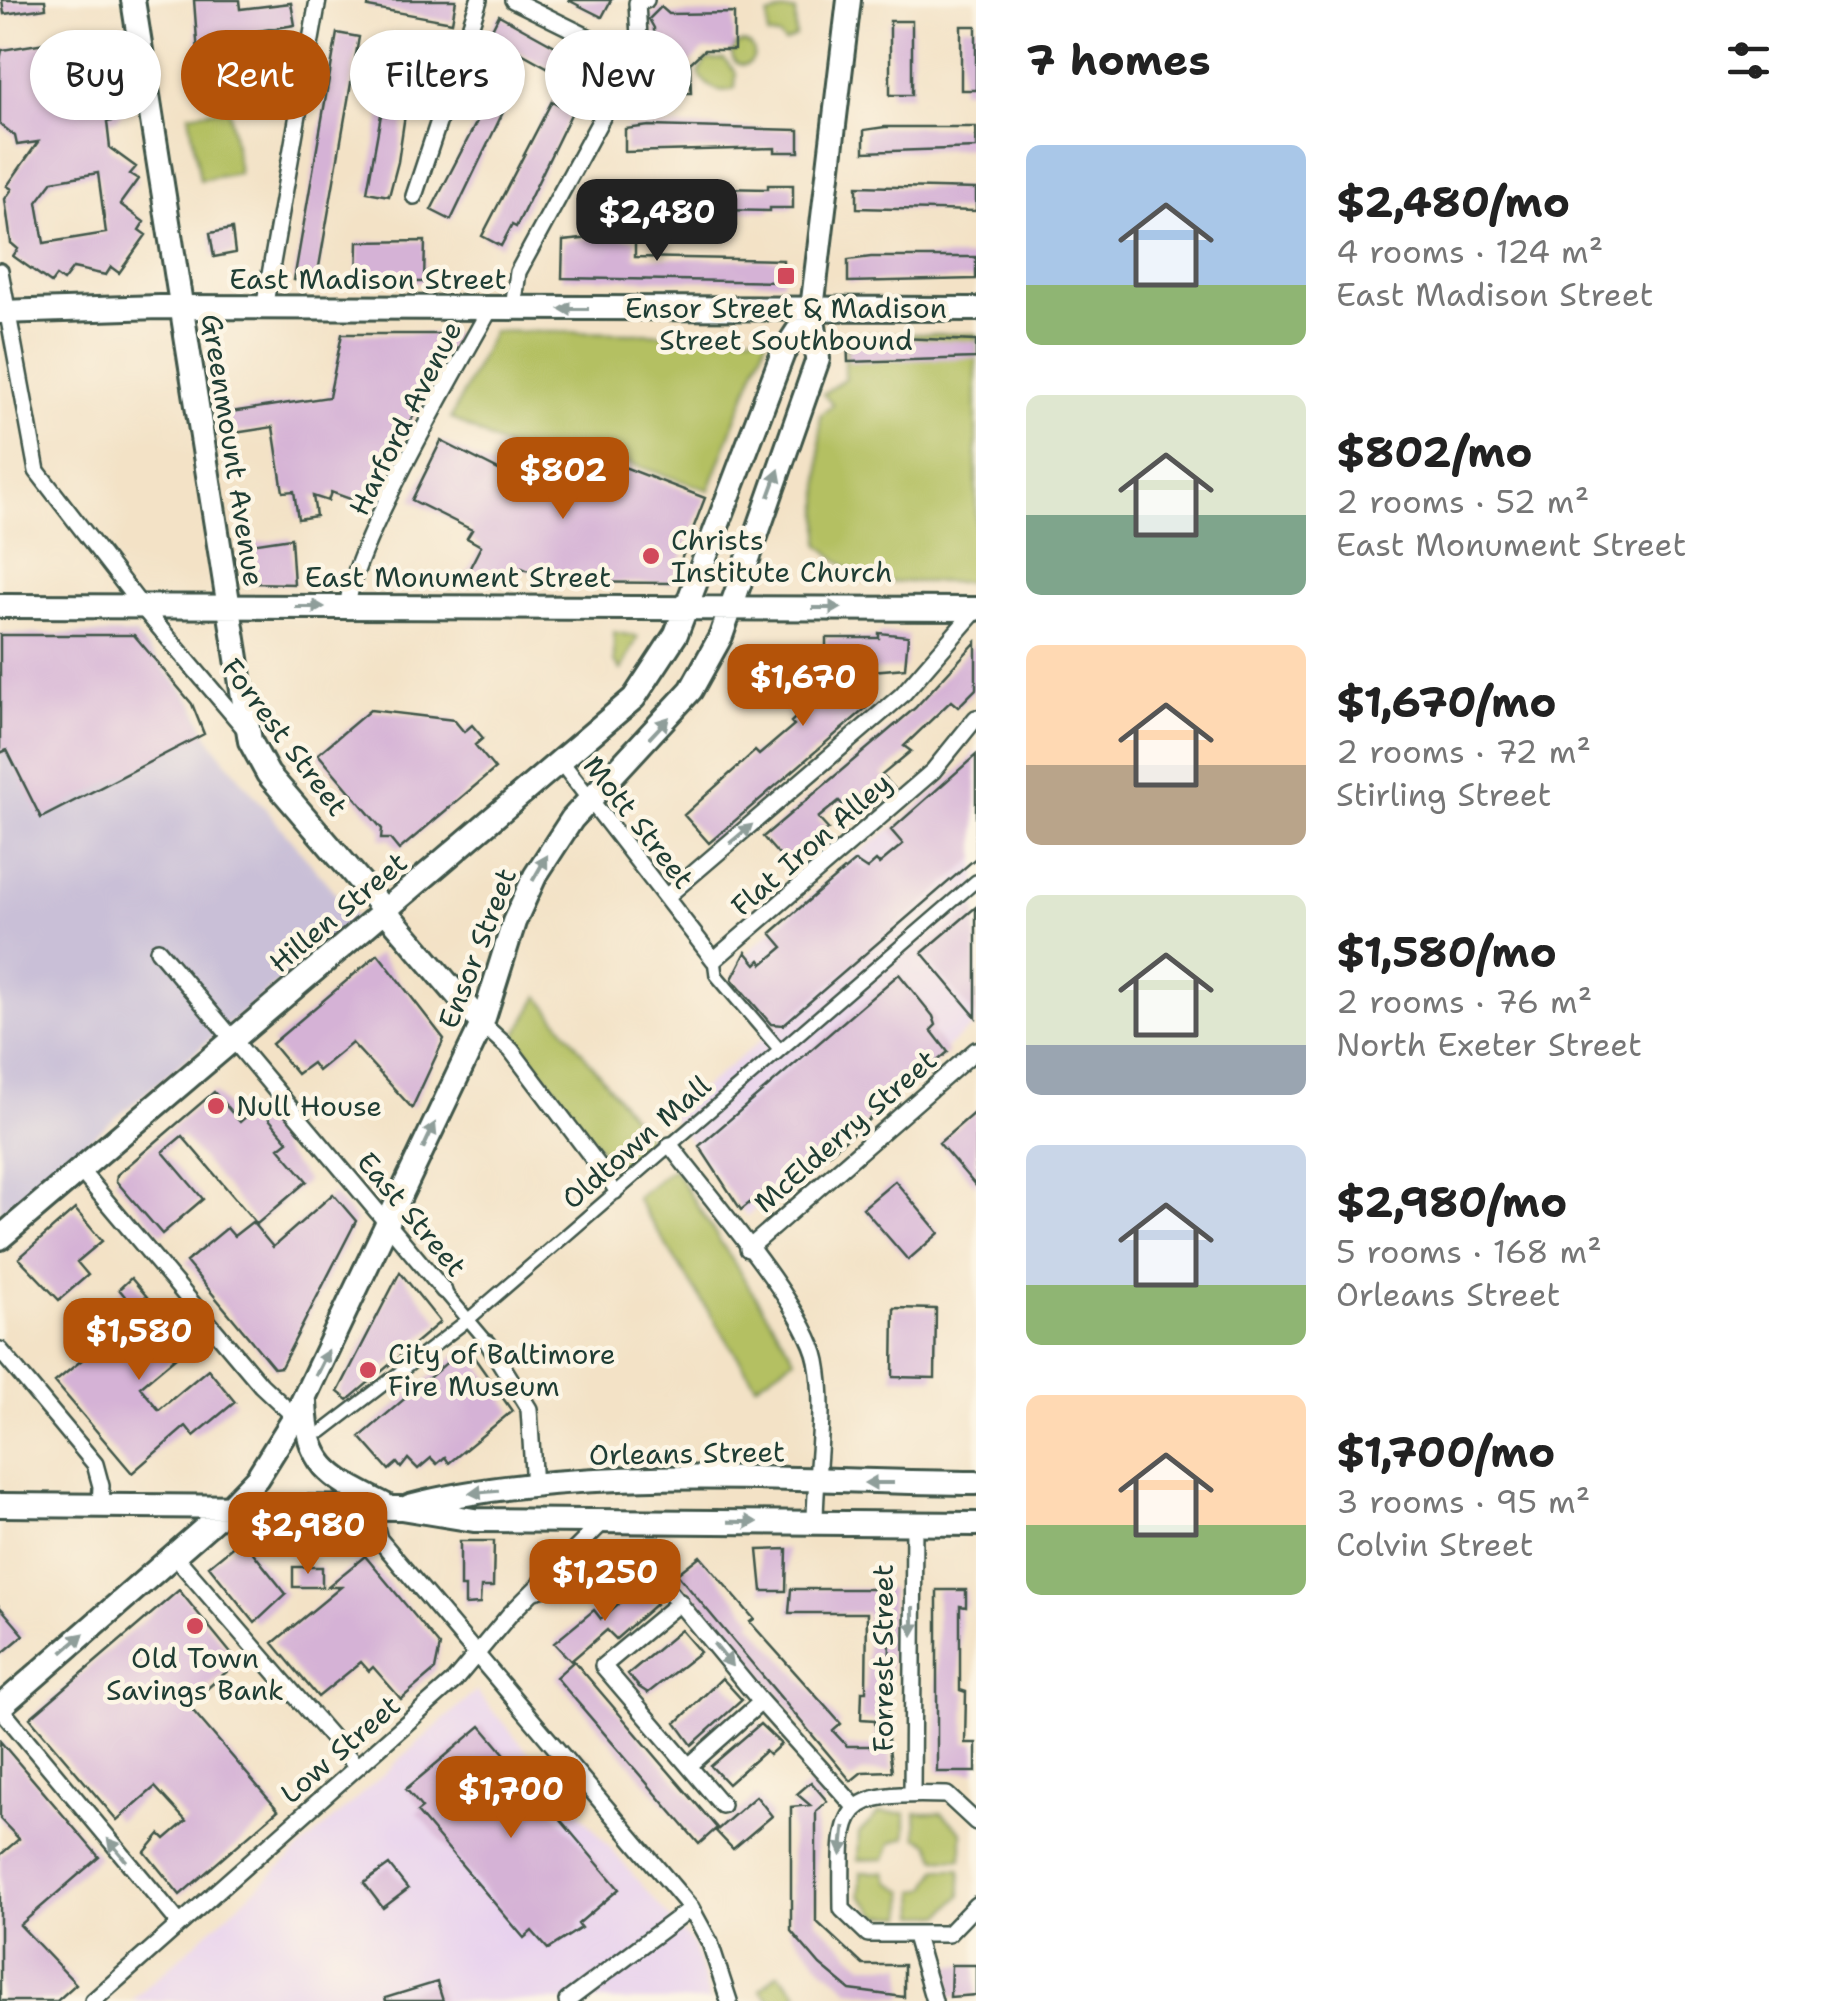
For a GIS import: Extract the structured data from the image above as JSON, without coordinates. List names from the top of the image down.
{
  "streets": {
    "main road": [
      "East Madison Street",
      "Greenmount Avenue",
      "East Monument Street",
      "Forrest Street",
      "Hillen Street",
      "Ensor Street",
      "Orleans Street"
    ],
    "street": [
      "Harford Avenue",
      "Mott Street",
      "Flat Iron Alley",
      "McElderry Street",
      "Oldtown Mall",
      "East Street",
      "Low Street"
    ]
  },
  "crossings": [
    ["East Madison Street", "Harford Avenue"],
    ["East Madison Street", "Greenmount Avenue"],
    ["East Madison Street", "Forrest Street"],
    ["East Madison Street", "Ensor Street"],
    ["Harford Avenue", "East Monument Street"],
    ["Greenmount Avenue", "East Monument Street"],
    ["Greenmount Avenue", "Forrest Street"],
    ["East Monument Street", "Forrest Street"],
    ["East Monument Street", "Hillen Street"],
    ["East Monument Street", "Ensor Street"],
    ["Forrest Street", "Hillen Street"],
    ["Forrest Street", "Ensor Street"],
    ["Forrest Street", "Oldtown Mall"],
    ["Forrest Street", "Orleans Street"],
    ["Mott Street", "Flat Iron Alley"],
    ["Mott Street", "Hillen Street"],
    ["Mott Street", "Ensor Street"],
    ["Hillen Street", "Ensor Street"],
    ["Hillen Street", "East Street"],
    ["Ensor Street", "East Street"],
    ["Ensor Street", "Orleans Street"],
    ["Oldtown Mall", "East Street"],
    ["East Street", "Orleans Street"],
    ["Orleans Street", "Low Street"]
  ],
  "one_way": ["East Monument Street", "Ensor Street"],
  "places": {
    "transit": ["Ensor Street & Madison Street Southbound"],
    "other": [
      "Christs Institute Church",
      "Null House",
      "City of Baltimore Fire Museum",
      "Old Town Savings Bank"
    ]
  },
  "page": {
    "heading": "7 homes",
    "chip": [
      "Buy",
      "Rent",
      "Filters",
      "New"
    ],
    "list": [
      {
        "name": "$2,480/mo",
        "note": "4 rooms · 124 m² · East Madison Street"
      },
      {
        "name": "$802/mo",
        "note": "2 rooms · 52 m² · East Monument Street"
      },
      {
        "name": "$1,670/mo",
        "note": "2 rooms · 72 m² · Stirling Street"
      },
      {
        "name": "$1,580/mo",
        "note": "2 rooms · 76 m² · North Exeter Street"
      },
      {
        "name": "$2,980/mo",
        "note": "5 rooms · 168 m² · Orleans Street"
      },
      {
        "name": "$1,700/mo",
        "note": "3 rooms · 95 m² · Colvin Street"
      }
    ],
    "price": [
      "$2,480",
      "$802",
      "$1,670",
      "$1,580",
      "$2,980",
      "$1,250",
      "$1,700"
    ]
  }
}
